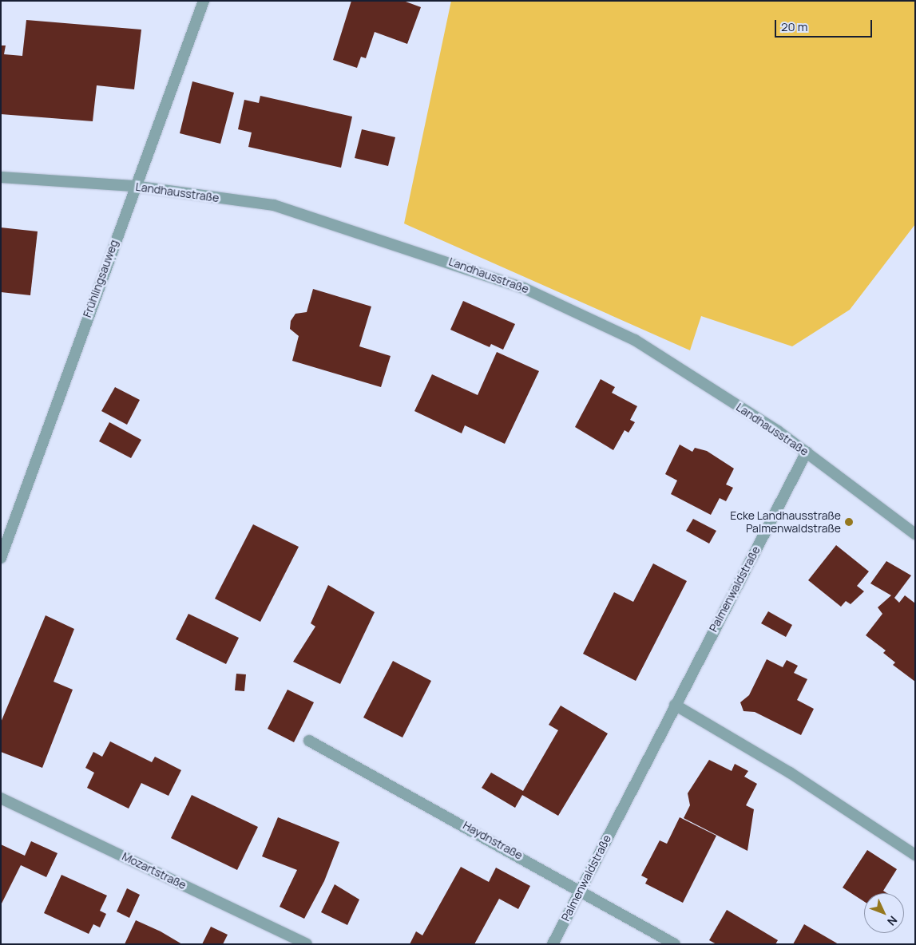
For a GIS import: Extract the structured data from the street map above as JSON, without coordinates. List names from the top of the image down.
{
  "streets": {
    "street": [
      "Landhausstraße",
      "Frühlingsauweg",
      "Palmenwaldstraße",
      "Haydnstraße",
      "Mozartstraße"
    ]
  },
  "crossings": [
    ["Landhausstraße", "Frühlingsauweg"],
    ["Landhausstraße", "Palmenwaldstraße"],
    ["Palmenwaldstraße", "Haydnstraße"]
  ],
  "places": ["Ecke Landhausstraße Palmenwaldstraße"],
  "scale_bar": "20 m",
  "north": "bottom right"
}
